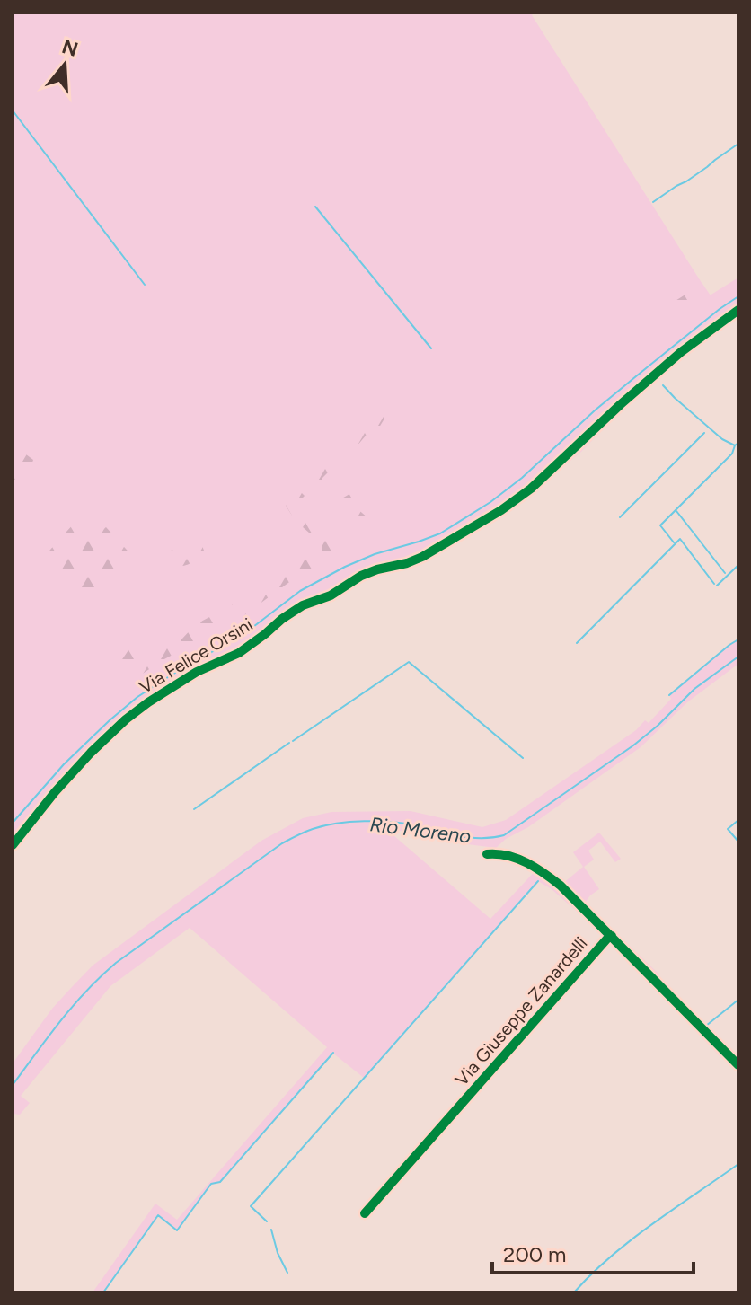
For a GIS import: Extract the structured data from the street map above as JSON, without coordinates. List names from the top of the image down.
{
  "streets": {
    "street": ["Via Felice Orsini", "Via Giuseppe Zanardelli"]
  },
  "water": ["Rio Moreno"],
  "scale_bar": "200 m",
  "north": "top"
}
